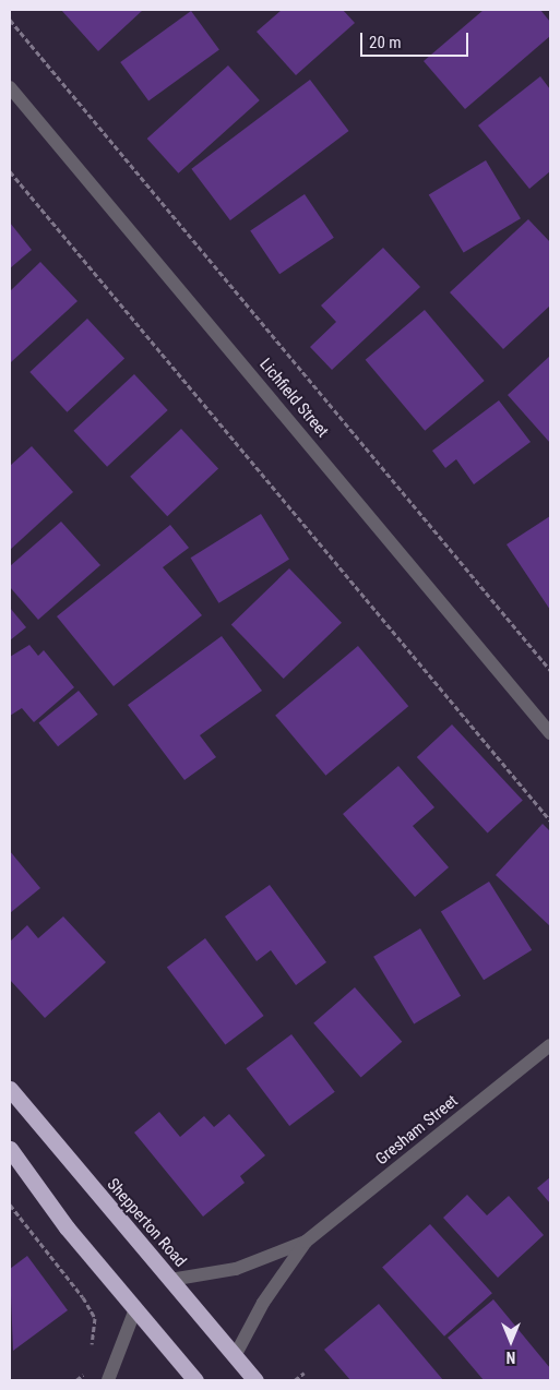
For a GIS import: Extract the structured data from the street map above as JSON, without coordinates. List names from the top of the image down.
{
  "streets": {
    "highway": ["Shepperton Road"],
    "street": ["Lichfield Street", "Gresham Street"]
  },
  "crossings": [
    ["Gresham Street", "Shepperton Road"]
  ],
  "scale_bar": "20 m",
  "north": "bottom"
}
